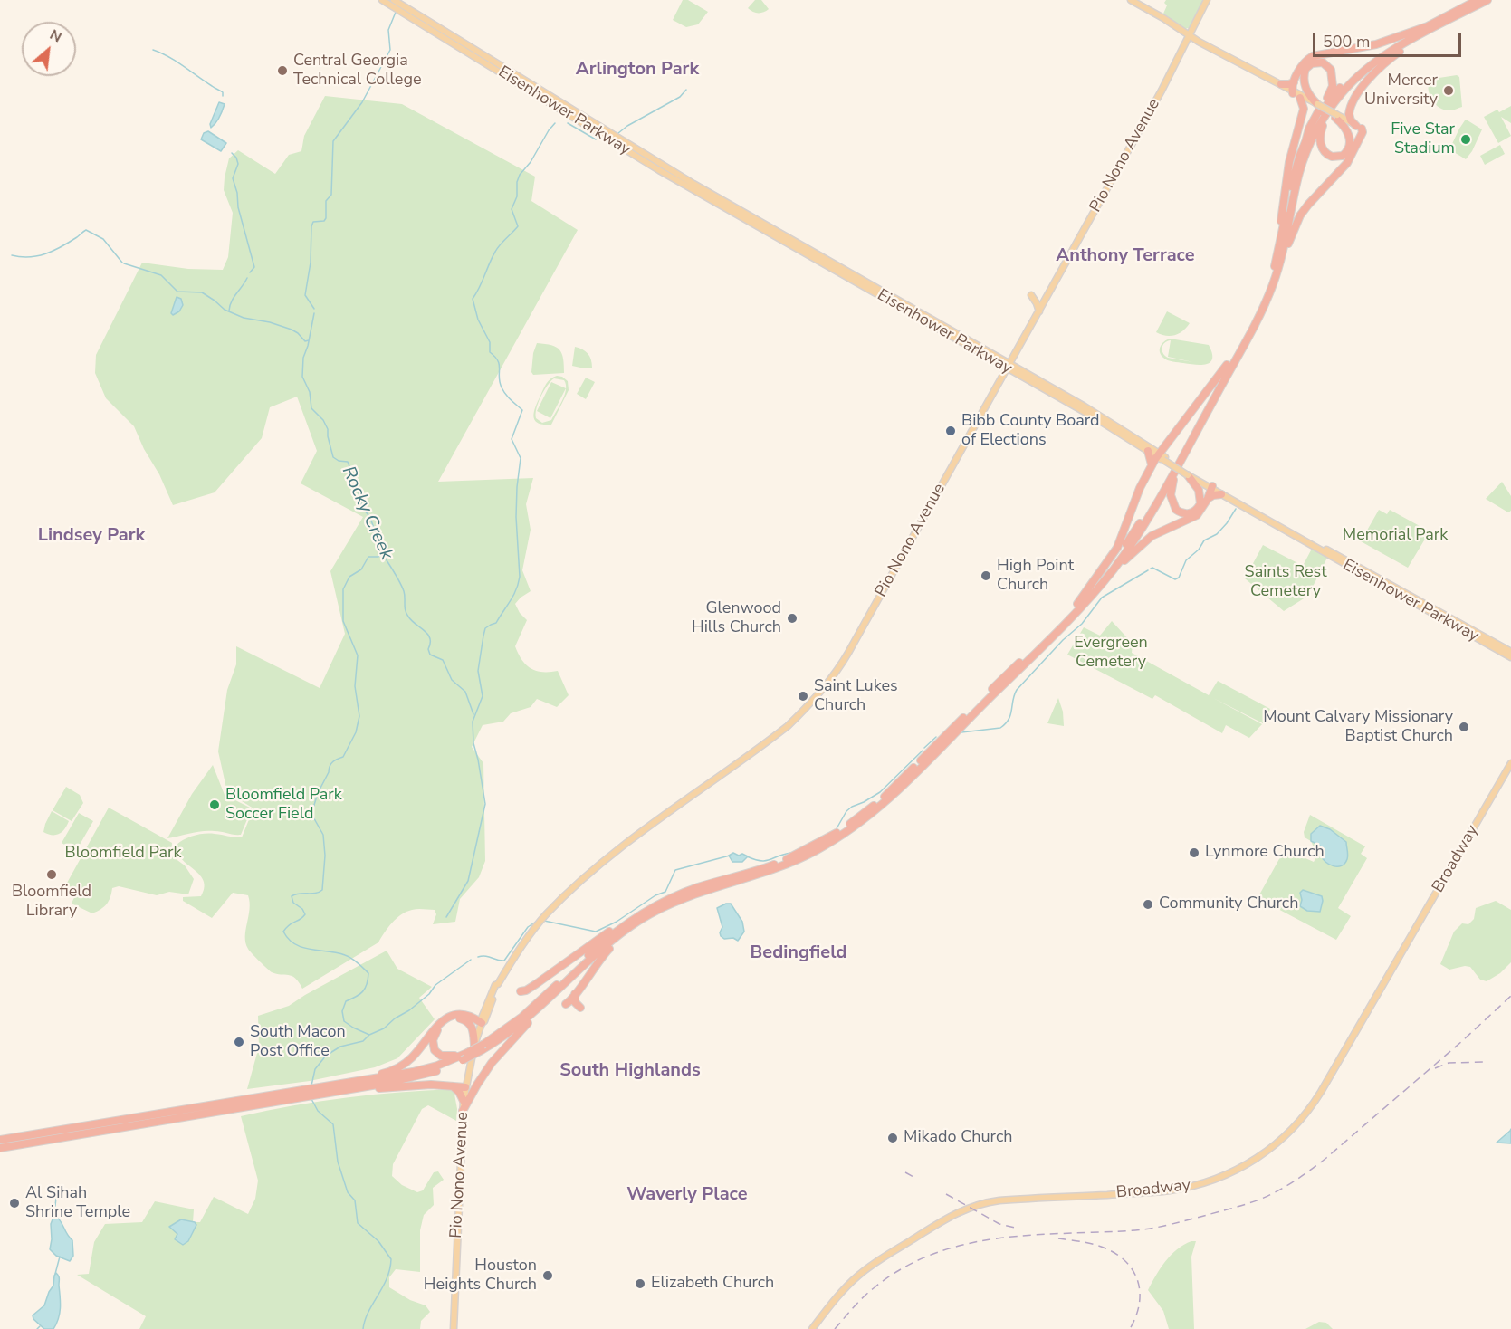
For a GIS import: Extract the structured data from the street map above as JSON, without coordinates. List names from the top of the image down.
{
  "streets": {
    "main road": ["Eisenhower Parkway", "Pio Nono Avenue", "Broadway"]
  },
  "crossings": [
    ["Eisenhower Parkway", "Pio Nono Avenue"]
  ],
  "districts": [
    "Arlington Park",
    "Anthony Terrace",
    "Lindsey Park",
    "Bedingfield",
    "South Highlands",
    "Waverly Place"
  ],
  "water": ["Rocky Creek"],
  "parks": [
    "Memorial Park",
    "Saints Rest Cemetery",
    "Evergreen Cemetery",
    "Bloomfield Park"
  ],
  "places": [
    "Central Georgia Technical College",
    "Mercer University",
    "Five Star Stadium",
    "Bibb County Board of Elections",
    "High Point Church",
    "Glenwood Hills Church",
    "Saint Lukes Church",
    "Mount Calvary Missionary Baptist Church",
    "Bloomfield Park Soccer Field",
    "Lynmore Church",
    "Bloomfield Library",
    "Community Church",
    "South Macon Post Office",
    "Mikado Church",
    "Al Sihah Shrine Temple",
    "Houston Heights Church",
    "Elizabeth Church"
  ],
  "scale_bar": "500 m",
  "north": "top right"
}
